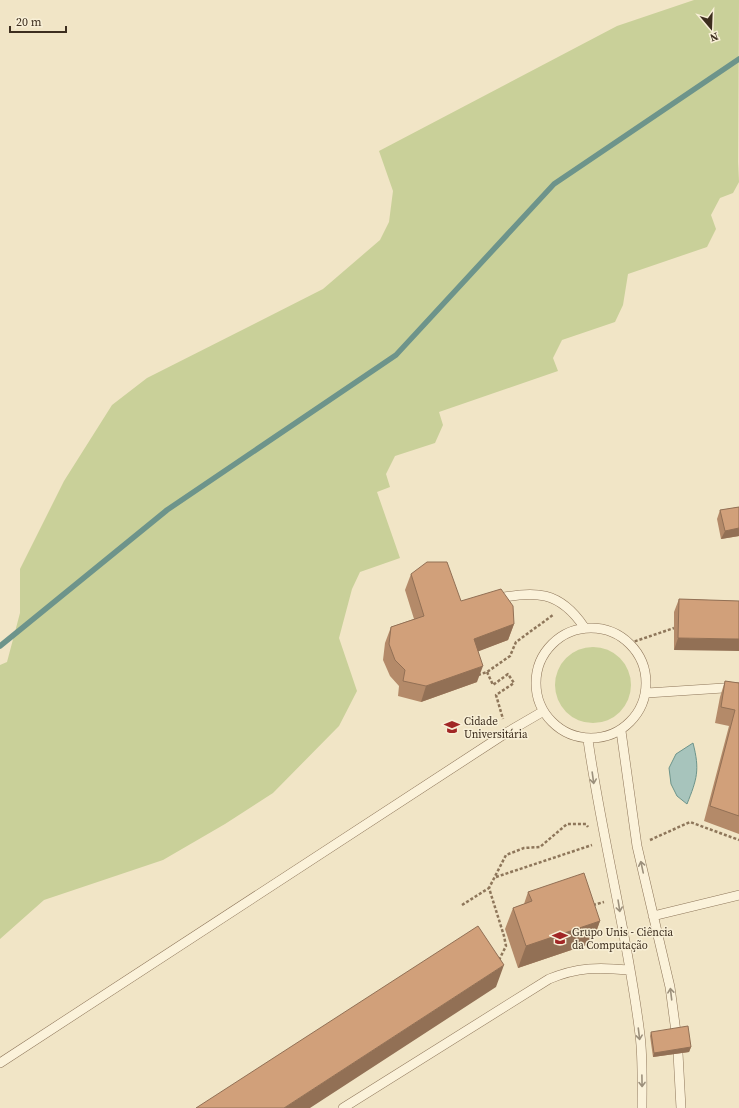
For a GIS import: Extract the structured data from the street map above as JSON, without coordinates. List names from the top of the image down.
{
  "places": {
    "school or university": ["Cidade Universitária", "Grupo Unis - Ciência da Computação"]
  },
  "scale_bar": "20 m",
  "north": "bottom"
}
